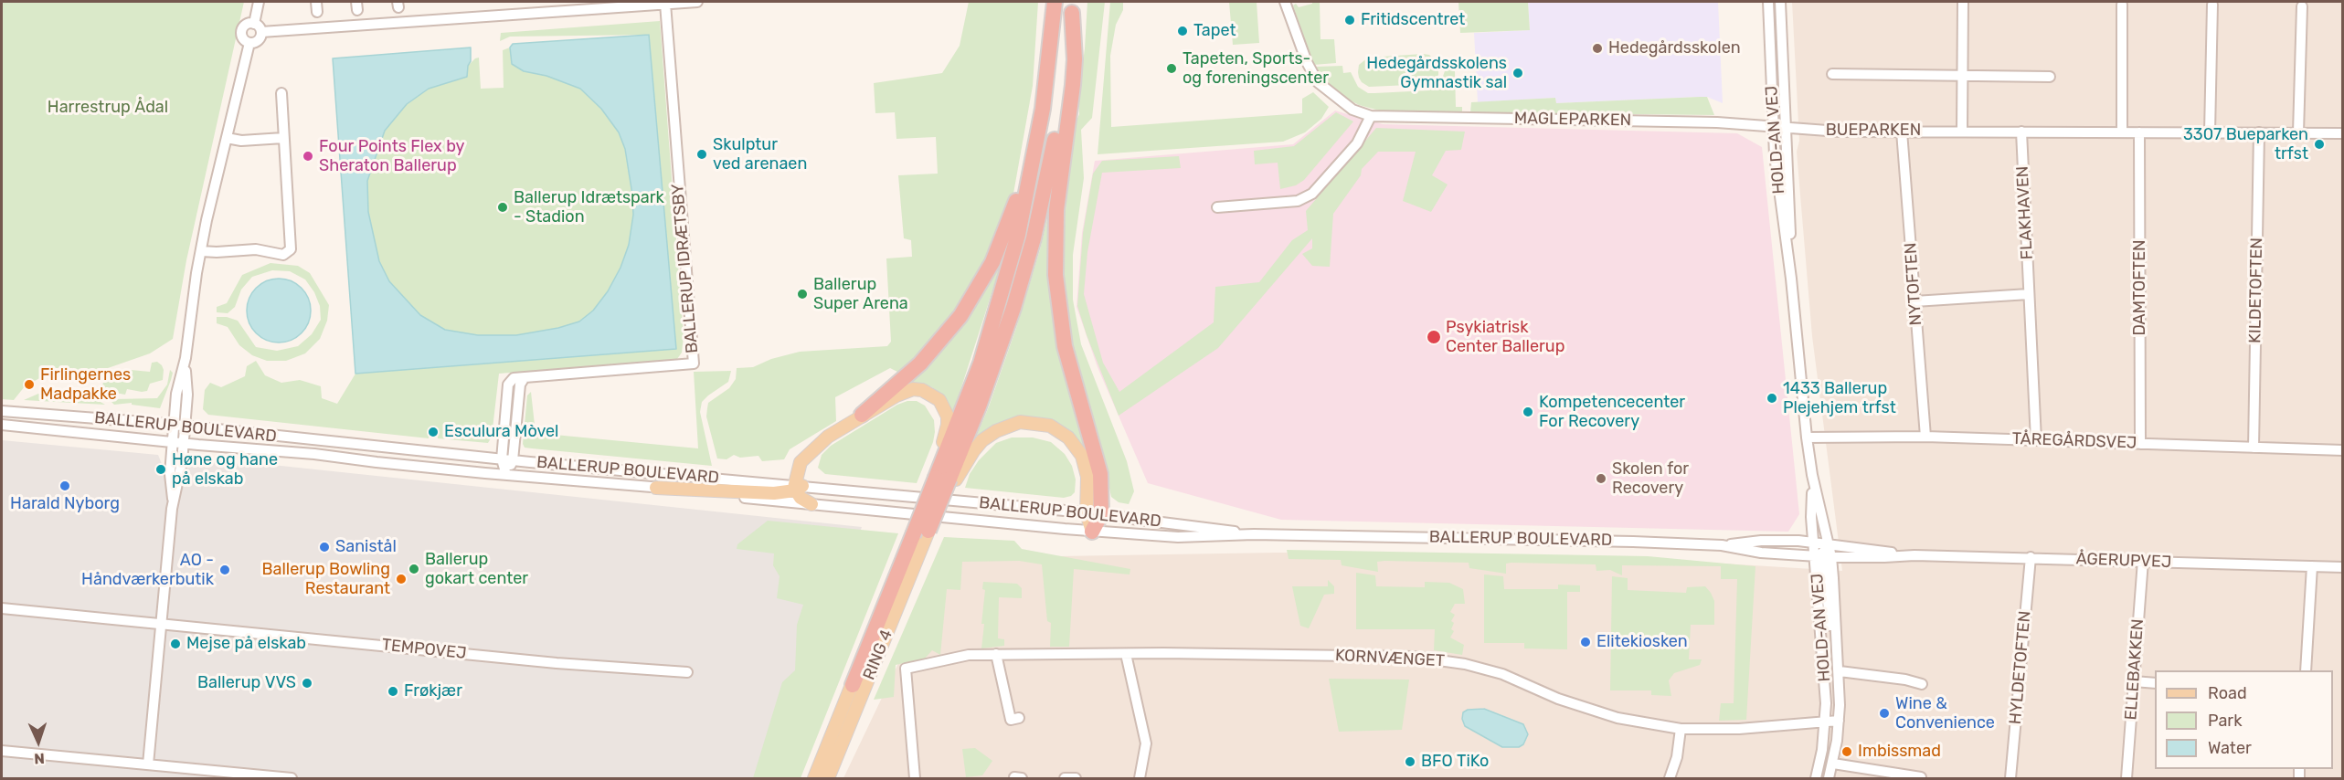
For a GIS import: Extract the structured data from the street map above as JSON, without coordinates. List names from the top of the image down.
{
  "streets": {
    "main road": ["RING 4"],
    "street": [
      "MAGLEPARKEN",
      "BUEPARKEN",
      "HOLD-AN VEJ",
      "FLAKHAVEN",
      "BALLERUP IDRÆTSBY",
      "NYTOFTEN",
      "DAMTOFTEN",
      "KILDETOFTEN",
      "BALLERUP BOULEVARD",
      "TÅREGÅRDSVEJ",
      "ÅGERUPVEJ",
      "TEMPOVEJ",
      "KORNVÆNGET",
      "HYLDETOFTEN",
      "ELLEBAKKEN"
    ]
  },
  "crossings": [
    ["MAGLEPARKEN", "BUEPARKEN"],
    ["MAGLEPARKEN", "HOLD-AN VEJ"],
    ["BUEPARKEN", "HOLD-AN VEJ"],
    ["BUEPARKEN", "FLAKHAVEN"],
    ["BUEPARKEN", "NYTOFTEN"],
    ["BUEPARKEN", "DAMTOFTEN"],
    ["BUEPARKEN", "KILDETOFTEN"],
    ["HOLD-AN VEJ", "BALLERUP BOULEVARD"],
    ["HOLD-AN VEJ", "TÅREGÅRDSVEJ"],
    ["HOLD-AN VEJ", "ÅGERUPVEJ"],
    ["HOLD-AN VEJ", "KORNVÆNGET"],
    ["FLAKHAVEN", "TÅREGÅRDSVEJ"],
    ["NYTOFTEN", "TÅREGÅRDSVEJ"],
    ["DAMTOFTEN", "TÅREGÅRDSVEJ"],
    ["KILDETOFTEN", "TÅREGÅRDSVEJ"],
    ["BALLERUP BOULEVARD", "ÅGERUPVEJ"],
    ["ÅGERUPVEJ", "HYLDETOFTEN"],
    ["ÅGERUPVEJ", "ELLEBAKKEN"]
  ],
  "parks": ["Harrestrup Ådal"],
  "places": [
    "Fritidscentret",
    "Tapet",
    "Hedegårdsskolen",
    "Tapeten, Sports- og foreningscenter",
    "Hedegårdsskolens Gymnastik sal",
    "3307 Bueparken trfst",
    "Skulptur ved arenaen",
    "Four Points Flex by Sheraton Ballerup",
    "Ballerup Idrætspark - Stadion",
    "Ballerup Super Arena",
    "Psykiatrisk Center Ballerup",
    "Firlingernes Madpakke",
    "1433 Ballerup Plejehjem trfst",
    "Kompetencecenter For Recovery",
    "Esculura Mòvel",
    "Høne og hane på elskab",
    "Skolen for Recovery",
    "Harald Nyborg",
    "Sanistål",
    "Ballerup gokart center",
    "AO - Håndværkerbutik",
    "Ballerup Bowling Restaurant",
    "Elitekiosken",
    "Mejse på elskab",
    "Ballerup VVS",
    "Frøkjær",
    "Wine & Convenience",
    "Imbissmad",
    "BFO TiKo"
  ],
  "legend": ["Road", "Park", "Water"],
  "north": "bottom"
}
